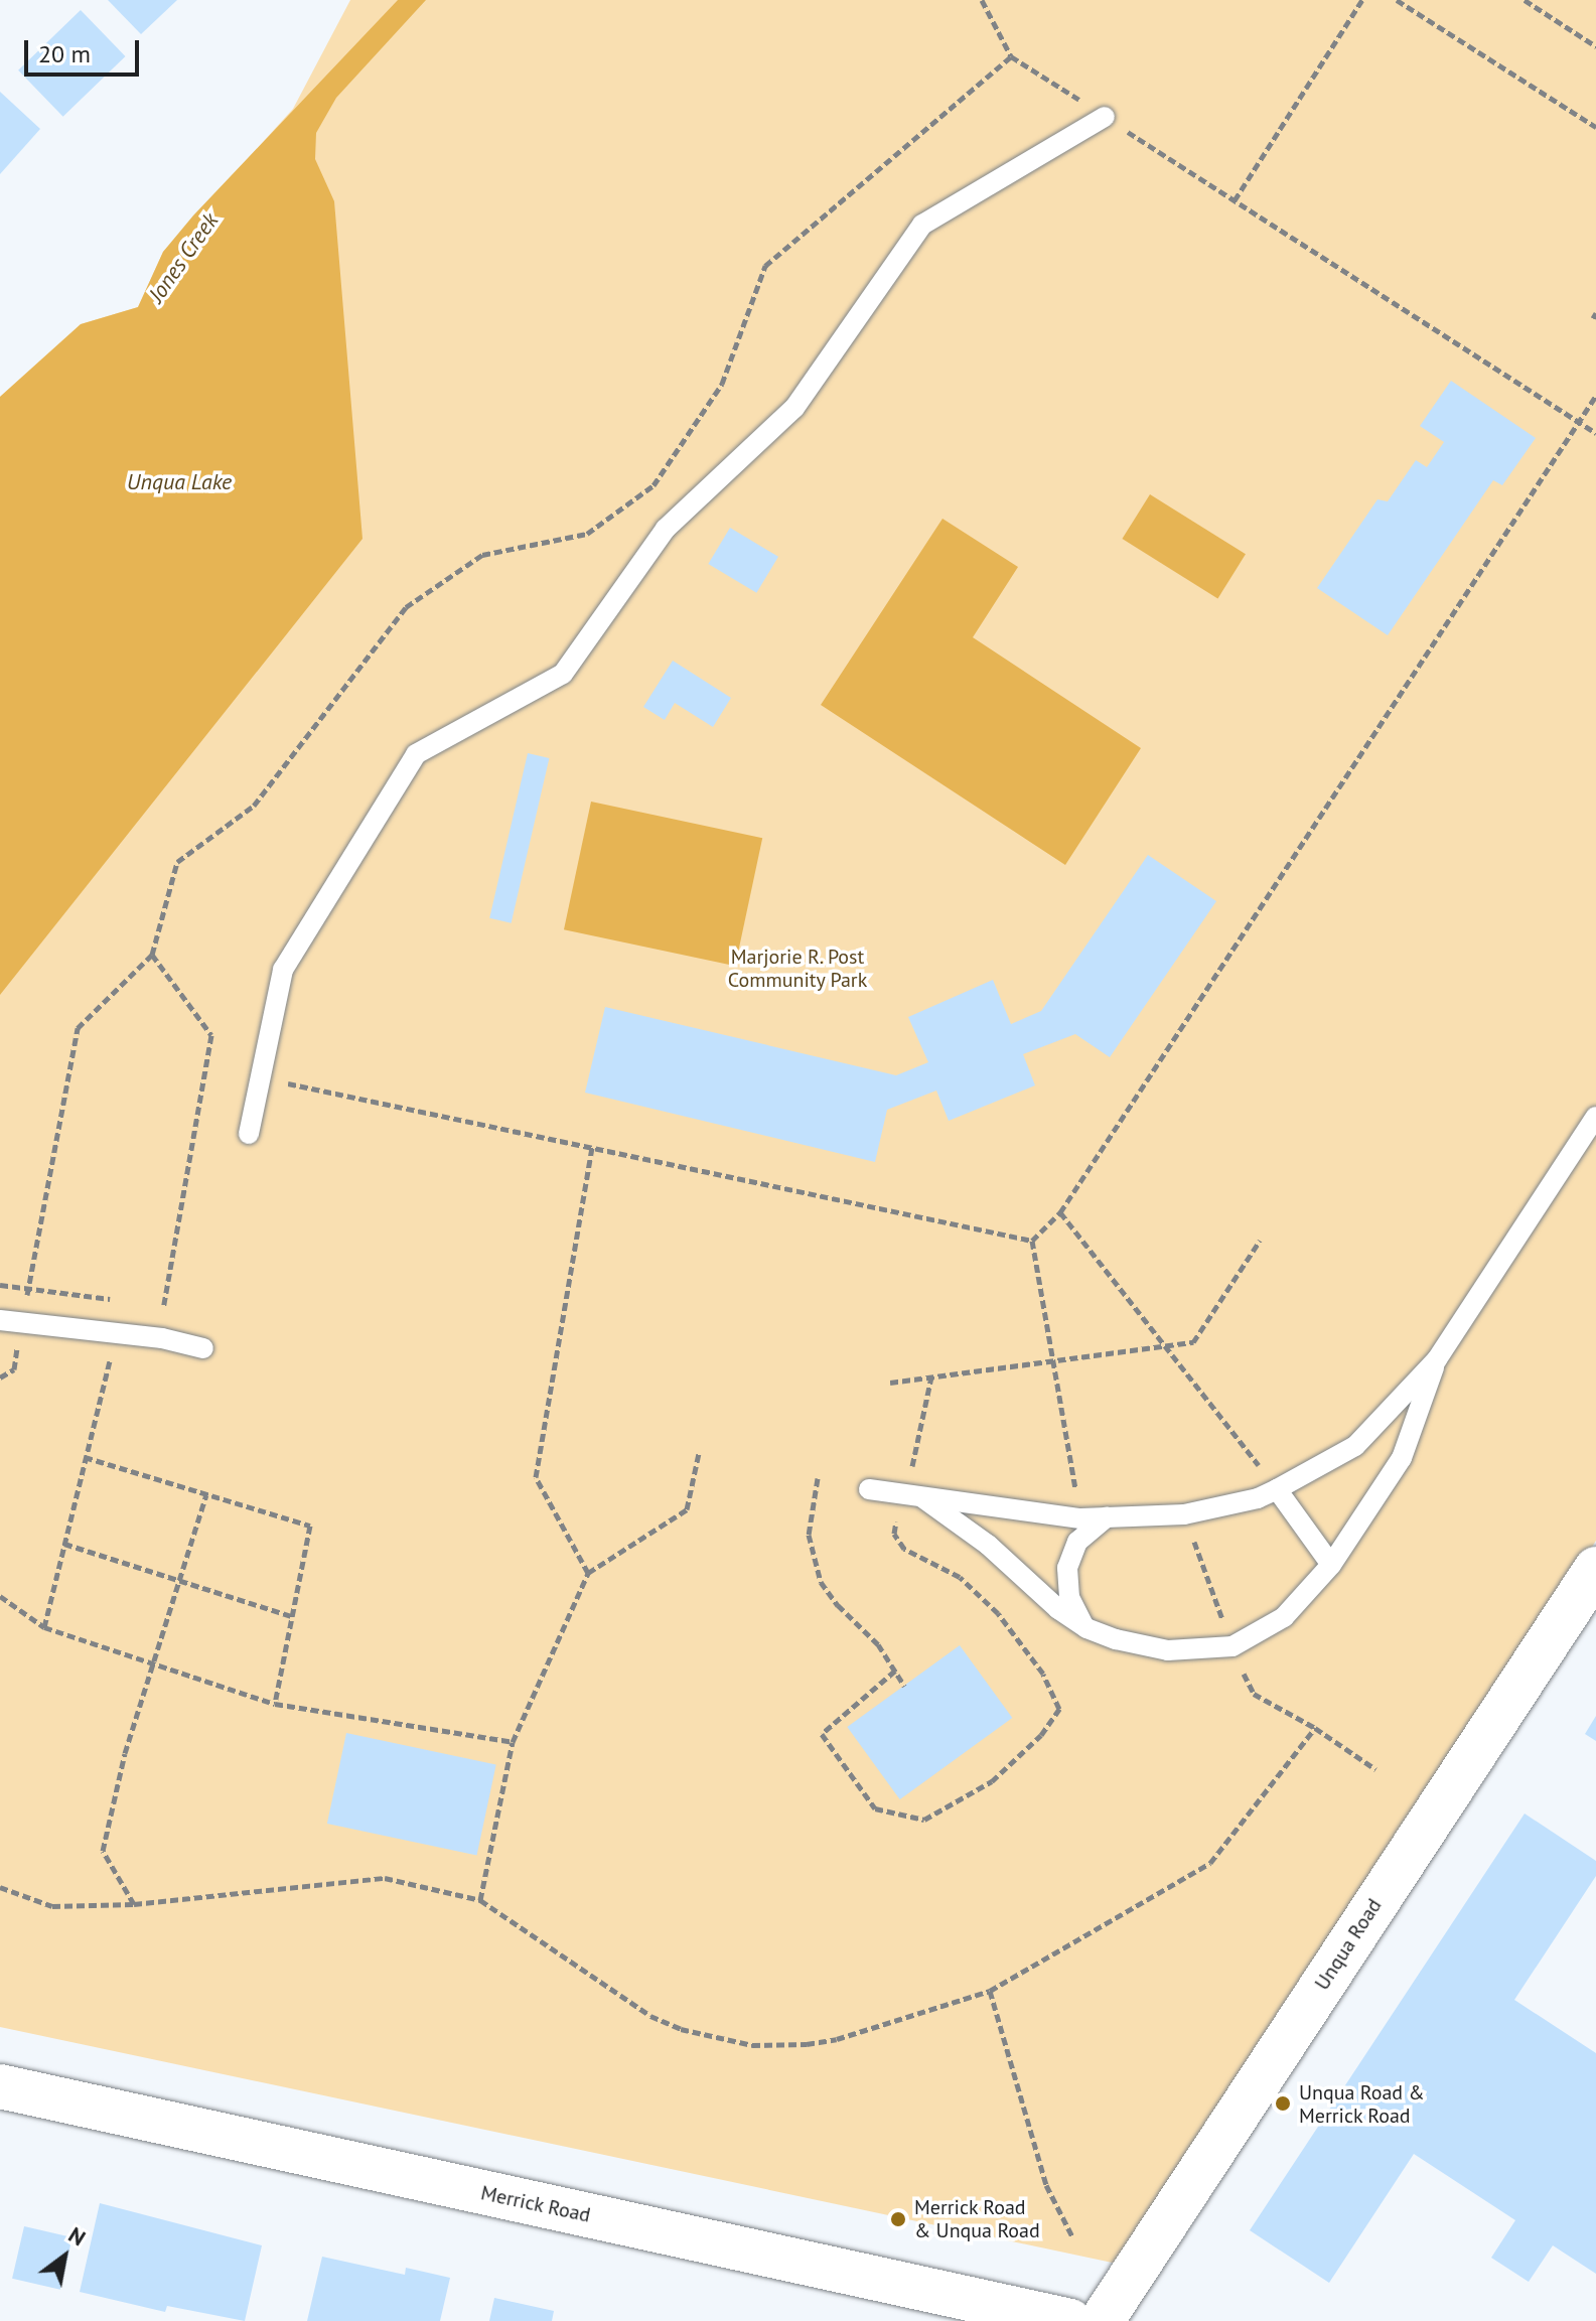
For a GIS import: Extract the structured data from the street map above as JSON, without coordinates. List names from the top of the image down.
{
  "streets": {
    "main road": ["Unqua Road", "Merrick Road"]
  },
  "water": ["Jones Creek", "Unqua Lake"],
  "parks": ["Marjorie R. Post Community Park"],
  "places": ["Unqua Road & Merrick Road", "Merrick Road & Unqua Road"],
  "scale_bar": "20 m",
  "north": "top right"
}
